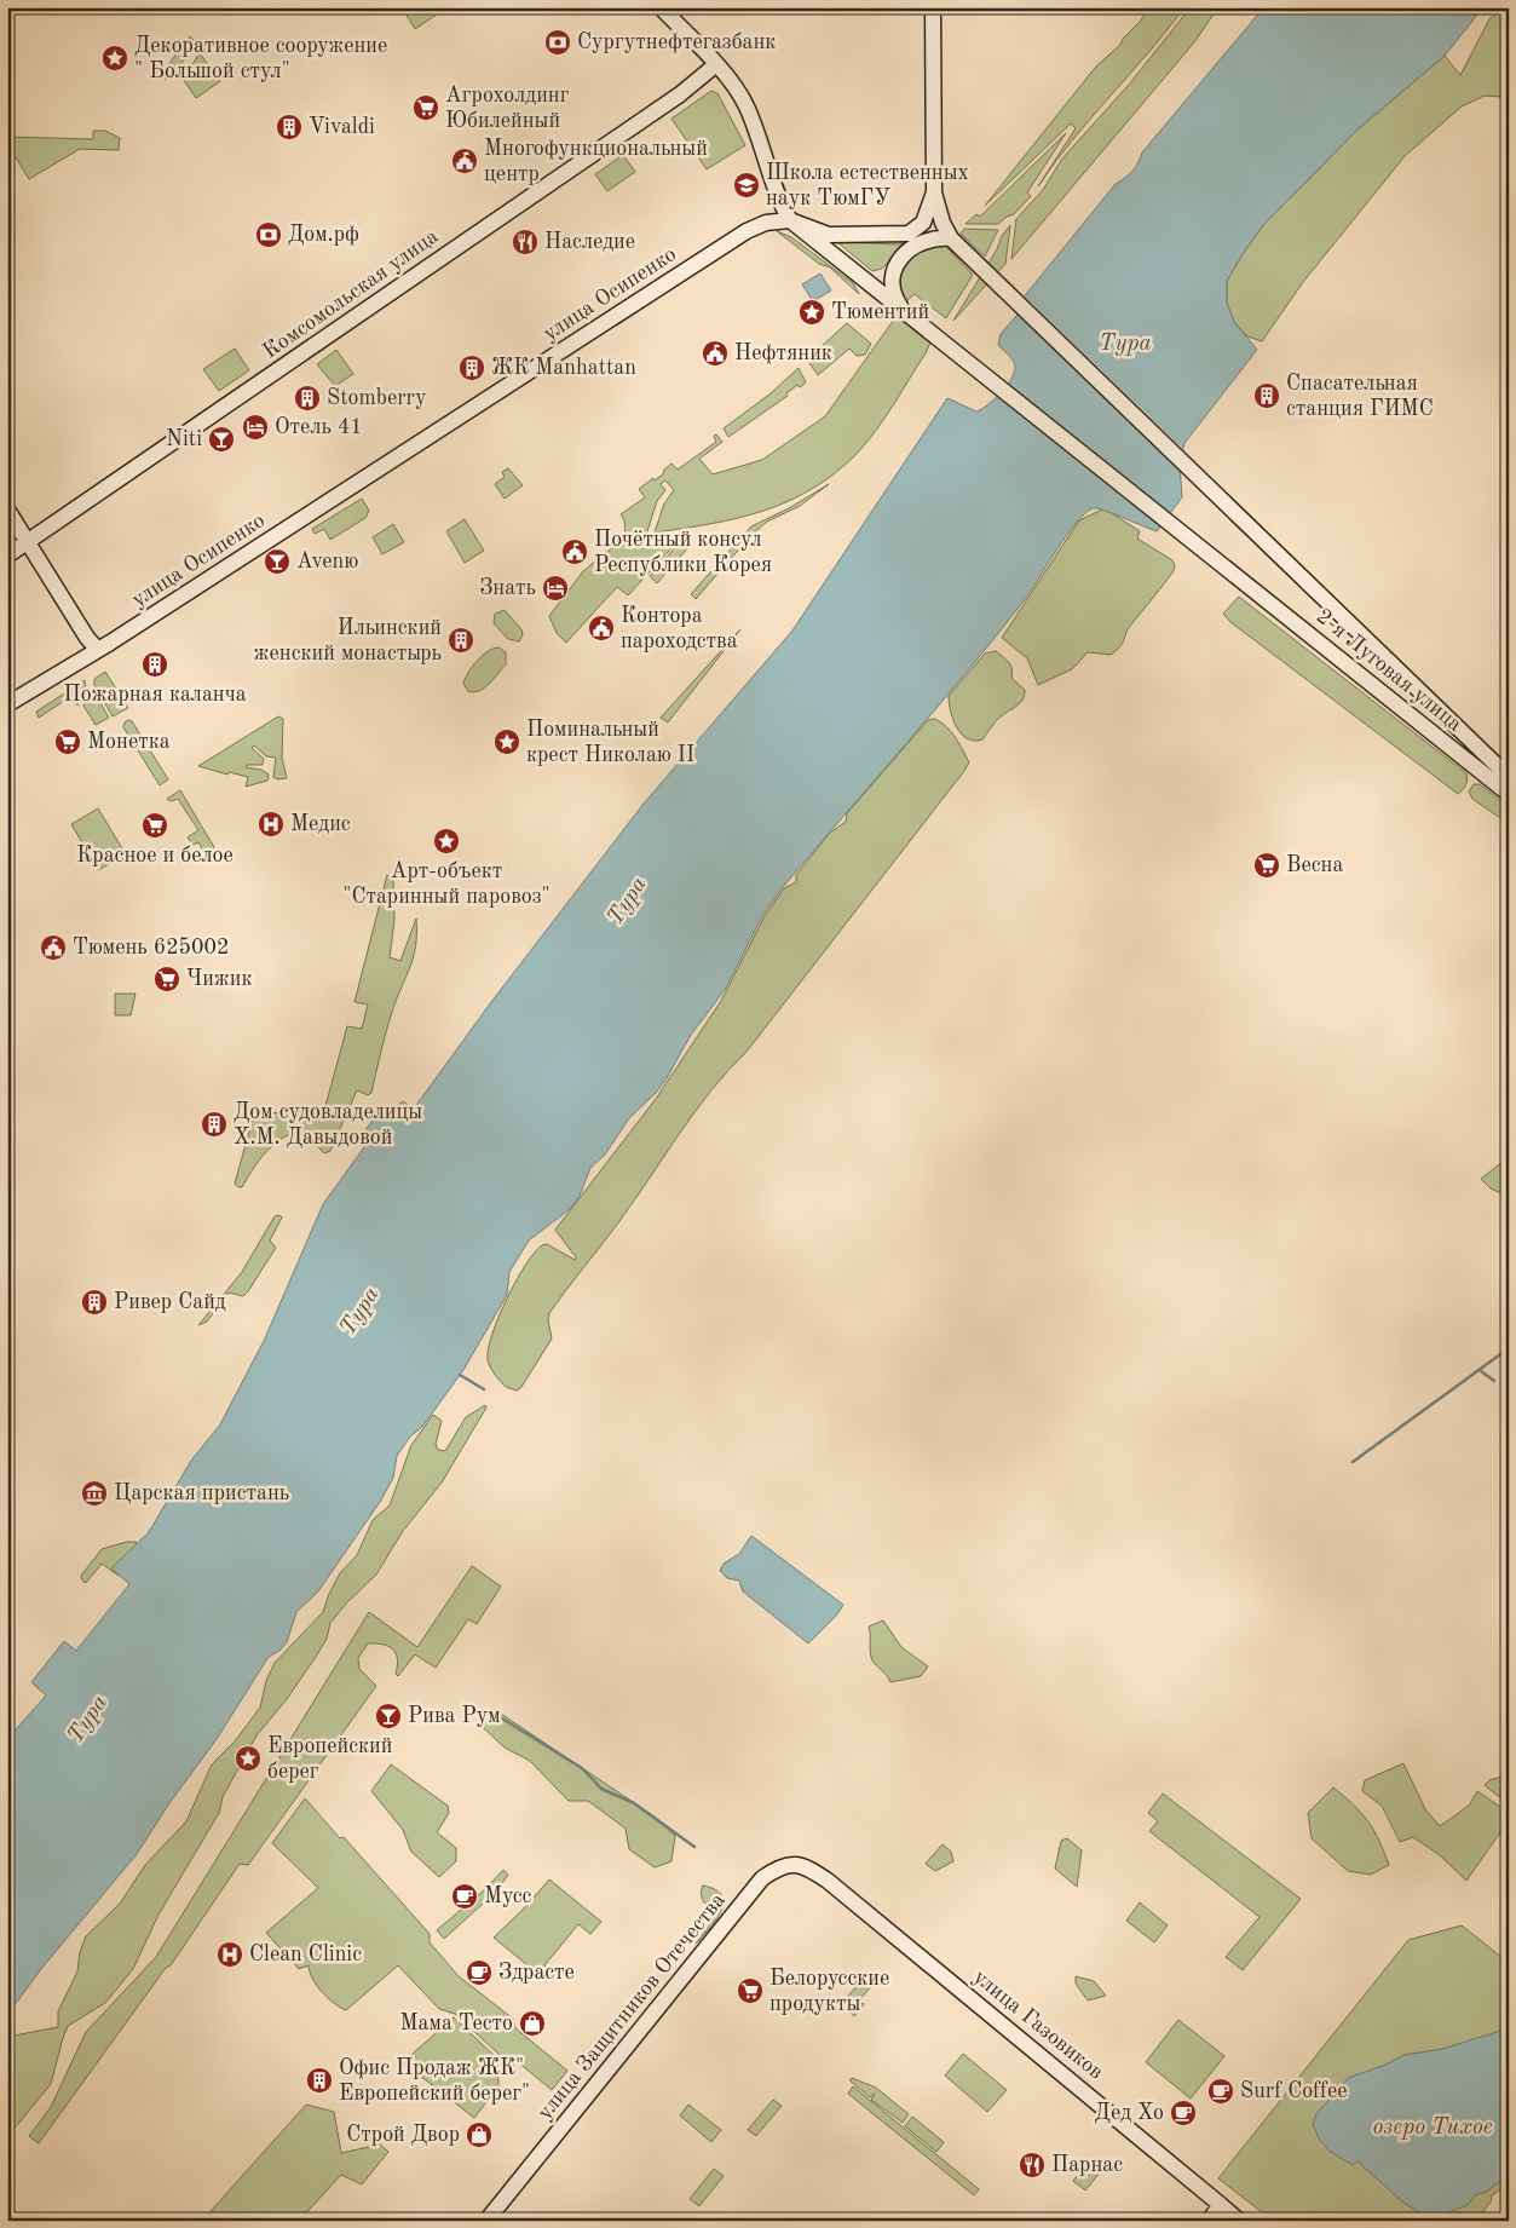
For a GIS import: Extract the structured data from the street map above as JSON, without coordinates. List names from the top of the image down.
{
  "streets": {
    "main road": [
      "Комсомольская улица",
      "улица Осипенко",
      "2-я Луговая улица",
      "улица Защитников Отечества",
      "улица Газовиков"
    ]
  },
  "crossings": [
    ["улица Осипенко", "2-я Луговая улица"],
    ["улица Защитников Отечества", "улица Газовиков"]
  ],
  "water": ["Тура", "озеро Тихое"],
  "places": {
    "bank": ["Сургутнефтегазбанк", "Дом.рф"],
    "place": [
      "Декоративное сооружение \" Большой стул\"",
      "Тюментий",
      "Поминальный крест Николаю II",
      "Арт-объект \"Старинный паровоз\"",
      "Европейский берег"
    ],
    "supermarket": [
      "Агрохолдинг Юбилейный",
      "Монетка",
      "Красное и белое",
      "Весна",
      "Чижик",
      "Белорусские продукты"
    ],
    "building": [
      "Vivaldi",
      "ЖК Manhattan",
      "Спасательная станция ГИМС",
      "Stomberry",
      "Ильинский женский монастырь",
      "Пожарная каланча",
      "Дом судовладелицы Х.М. Давыдовой",
      "Ривер Сайд",
      "Офис Продаж ЖК\" Европейский берег\""
    ],
    "public building": [
      "Многофункциональный центр",
      "Нефтяник",
      "Почётный консул Республики Корея",
      "Контора пароходства",
      "Тюмень 625002"
    ],
    "school or university": ["Школа естественных наук ТюмГУ"],
    "restaurant": ["Наследие", "Парнас"],
    "hotel": ["Отель 41", "Знать"],
    "bar": ["Niti", "Avenю", "Рива Рум"],
    "hospital": ["Медис", "Clean Clinic"],
    "museum": ["Царская пристань"],
    "cafe": [
      "Мусс",
      "Здрасте",
      "Surf Coffee",
      "Дед Хо"
    ],
    "shop": ["Мама Тесто", "Строй Двор"]
  }
}
